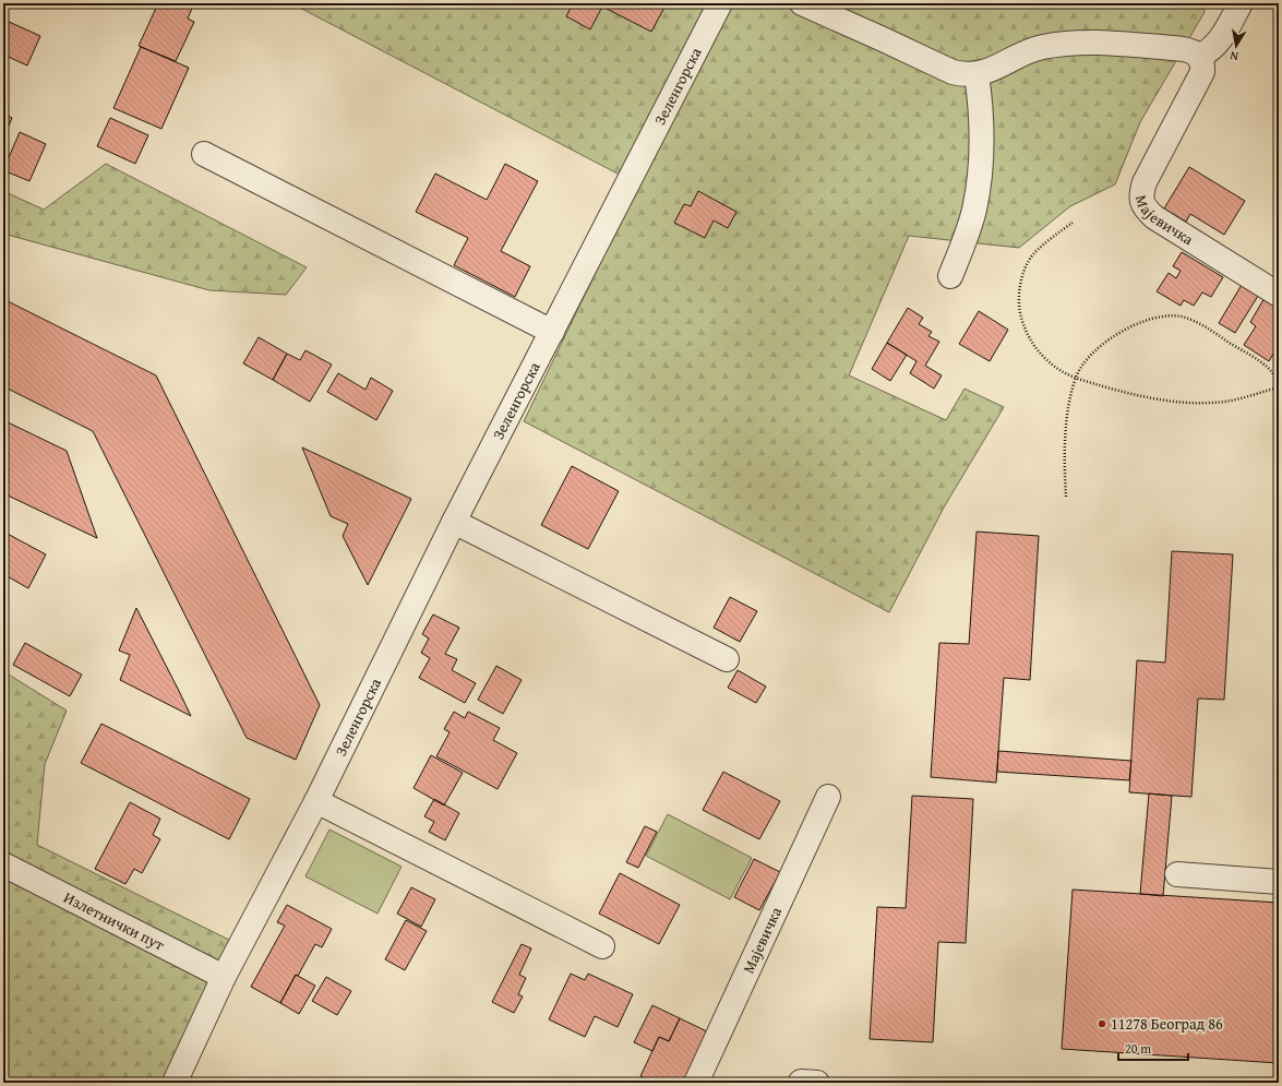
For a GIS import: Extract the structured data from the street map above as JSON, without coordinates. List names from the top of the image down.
{
  "streets": {
    "street": ["Зеленгорска", "Мајевичка", "Излетнички пут"]
  },
  "crossings": [
    ["Зеленгорска", "Излетнички пут"]
  ],
  "places": ["11278 Београд 86"],
  "scale_bar": "20 m",
  "north": "bottom"
}
